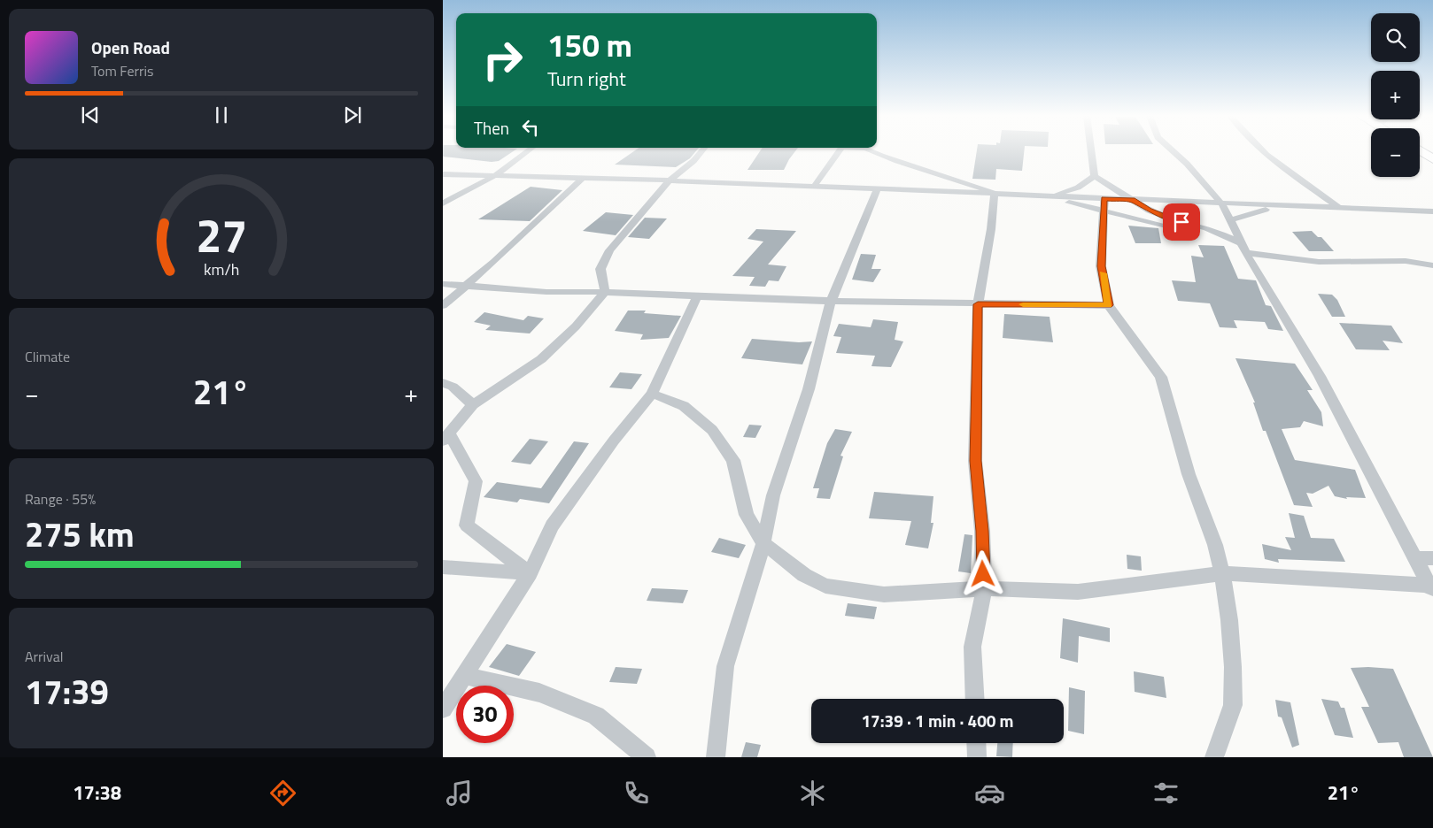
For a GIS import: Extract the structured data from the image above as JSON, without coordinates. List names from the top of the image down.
{
  "page": {
    "map_buttons": ["+", "−"],
    "turn": ["150 m", "Turn right"],
    "song": ["Open Road", "Tom Ferris"],
    "then": "Then",
    "tile": [
      "Climate",
      ["Range · 55%", "275 km"],
      ["Arrival", "17:39"]
    ],
    "heat": ["−", "21°", "+"],
    "limit": "30",
    "trip": "17:39 · 1 min · 400 m",
    "tabs": ["17:38", "21°"],
    "gauge": ["27", "km/h"]
  }
}
